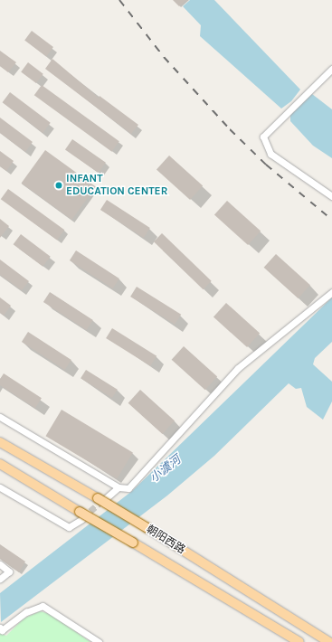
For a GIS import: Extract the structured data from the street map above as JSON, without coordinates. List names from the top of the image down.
{
  "streets": {
    "main road": ["朝阳西路"]
  },
  "water": ["小澞河"],
  "places": ["INFANT EDUCATION CENTER"]
}
